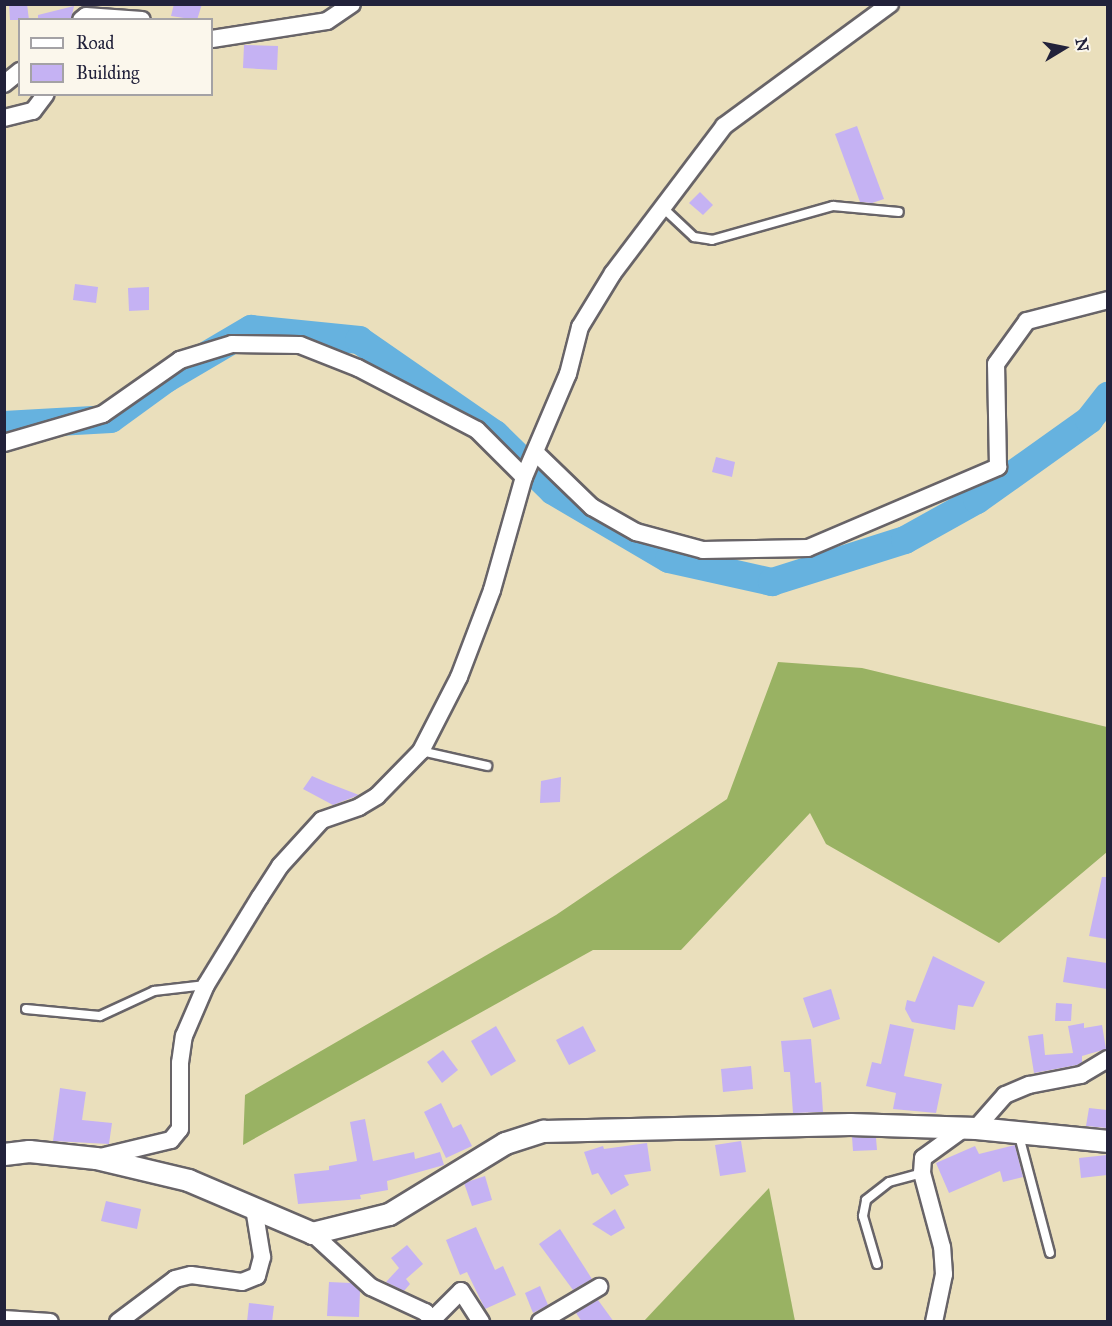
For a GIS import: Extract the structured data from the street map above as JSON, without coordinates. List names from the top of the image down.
{
  "legend": ["Road", "Building"],
  "north": "right"
}
